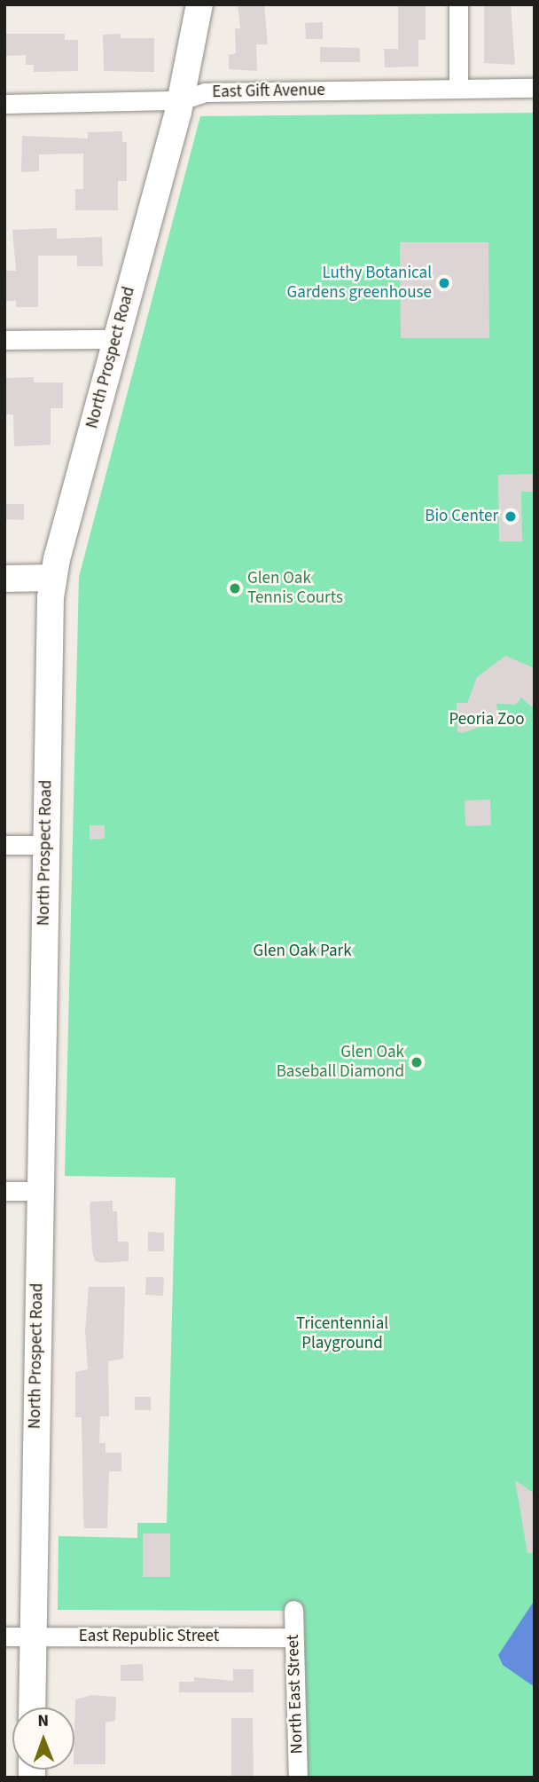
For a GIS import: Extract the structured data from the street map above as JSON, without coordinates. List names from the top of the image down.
{
  "streets": {
    "main road": ["North Prospect Road"],
    "street": ["East Gift Avenue", "East Republic Street", "North East Street"]
  },
  "crossings": [
    ["East Gift Avenue", "North Prospect Road"],
    ["North Prospect Road", "East Republic Street"],
    ["East Republic Street", "North East Street"]
  ],
  "parks": ["Peoria Zoo", "Glen Oak Park", "Tricentennial Playground"],
  "places": [
    "Luthy Botanical Gardens greenhouse",
    "Bio Center",
    "Glen Oak Tennis Courts",
    "Glen Oak Baseball Diamond"
  ],
  "north": "top"
}
